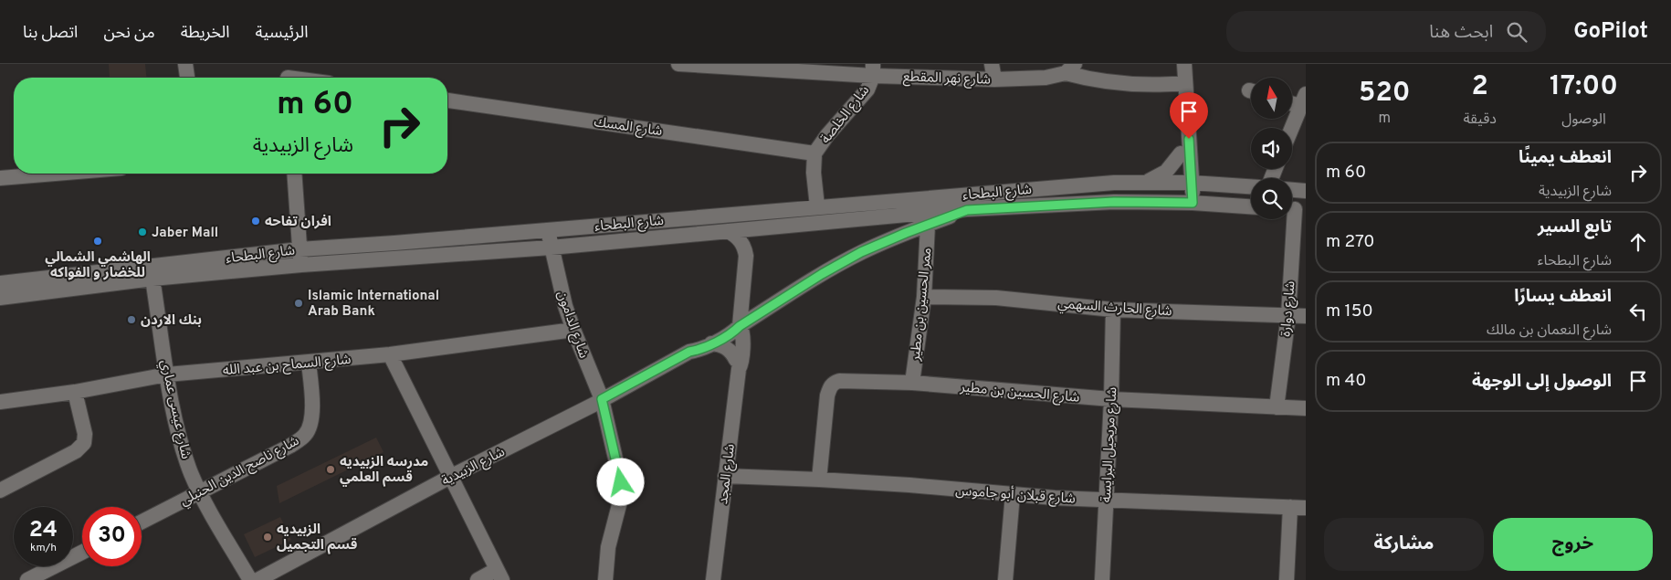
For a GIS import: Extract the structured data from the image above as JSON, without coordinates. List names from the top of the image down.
{
  "streets": {
    "street": [
      "شارع نهر المقطع",
      "شارع الخلصة",
      "شارع المسك",
      "شارع البطحاء",
      "ممر الحسين بن مطير",
      "شارع الحارث السهمي",
      "شارع دوارة",
      "شارع الدامون",
      "شارع السماح بن عبد الله",
      "شارع الحسين بن مطير",
      "شارع عيسى عماري",
      "شارع مريحيل البرايسة",
      "شارع الزبيدية",
      "شارع ناصح الدين الحنبلي",
      "شارع المجد",
      "شارع قبلان أبو جاموس"
    ]
  },
  "crossings": [
    ["شارع نهر المقطع", "شارع الخلصة"],
    ["شارع الخلصة", "شارع المسك"],
    ["شارع الخلصة", "شارع البطحاء"],
    ["شارع البطحاء", "شارع الدامون"],
    ["شارع البطحاء", "شارع عيسى عماري"],
    ["شارع البطحاء", "شارع الزبيدية"],
    ["شارع البطحاء", "شارع المجد"],
    ["ممر الحسين بن مطير", "شارع الحارث السهمي"],
    ["ممر الحسين بن مطير", "شارع الحسين بن مطير"],
    ["ممر الحسين بن مطير", "شارع الزبيدية"],
    ["شارع الحارث السهمي", "شارع دوارة"],
    ["شارع الحارث السهمي", "شارع مريحيل البرايسة"],
    ["شارع دوارة", "شارع الحسين بن مطير"],
    ["شارع الدامون", "شارع السماح بن عبد الله"],
    ["شارع الدامون", "شارع الزبيدية"],
    ["شارع السماح بن عبد الله", "شارع عيسى عماري"],
    ["شارع السماح بن عبد الله", "شارع ناصح الدين الحنبلي"],
    ["شارع الحسين بن مطير", "شارع مريحيل البرايسة"],
    ["شارع الحسين بن مطير", "شارع قبلان أبو جاموس"],
    ["شارع عيسى عماري", "شارع ناصح الدين الحنبلي"],
    ["شارع مريحيل البرايسة", "شارع قبلان أبو جاموس"],
    ["شارع الزبيدية", "شارع المجد"],
    ["شارع المجد", "شارع قبلان أبو جاموس"]
  ],
  "places": [
    "افران تفاحه",
    "Jaber Mall",
    "الهاشمي الشمالي للخضار و الفواكه",
    "Islamic International Arab Bank",
    "بنك الاردن",
    "مدرسه الزبيديه قسم العلمي",
    "الزبيديه قسم التجميل"
  ],
  "north": "top",
  "page": {
    "header": "GoPilot",
    "search": "ابحث هنا",
    "nav": [
      "الرئيسية",
      "الخريطة",
      "من نحن",
      "اتصل بنا"
    ],
    "eta": [
      "17:00",
      "الوصول",
      "2",
      "دقيقة",
      "520",
      "m"
    ],
    "turn": ["60 m", "شارع الزبيدية"],
    "list": [
      {
        "name": "انعطف يمينًا",
        "note": "شارع الزبيدية",
        "value": "60 m"
      },
      {
        "name": "تابع السير",
        "note": "شارع البطحاء",
        "value": "270 m"
      },
      {
        "name": "انعطف يسارًا",
        "note": "شارع النعمان بن مالك",
        "value": "150 m"
      },
      {
        "name": "الوصول إلى الوجهة",
        "value": "40 m"
      }
    ],
    "speed": "24 km/h",
    "limit": "30",
    "buttons": ["خروج", "مشاركة"]
  }
}
